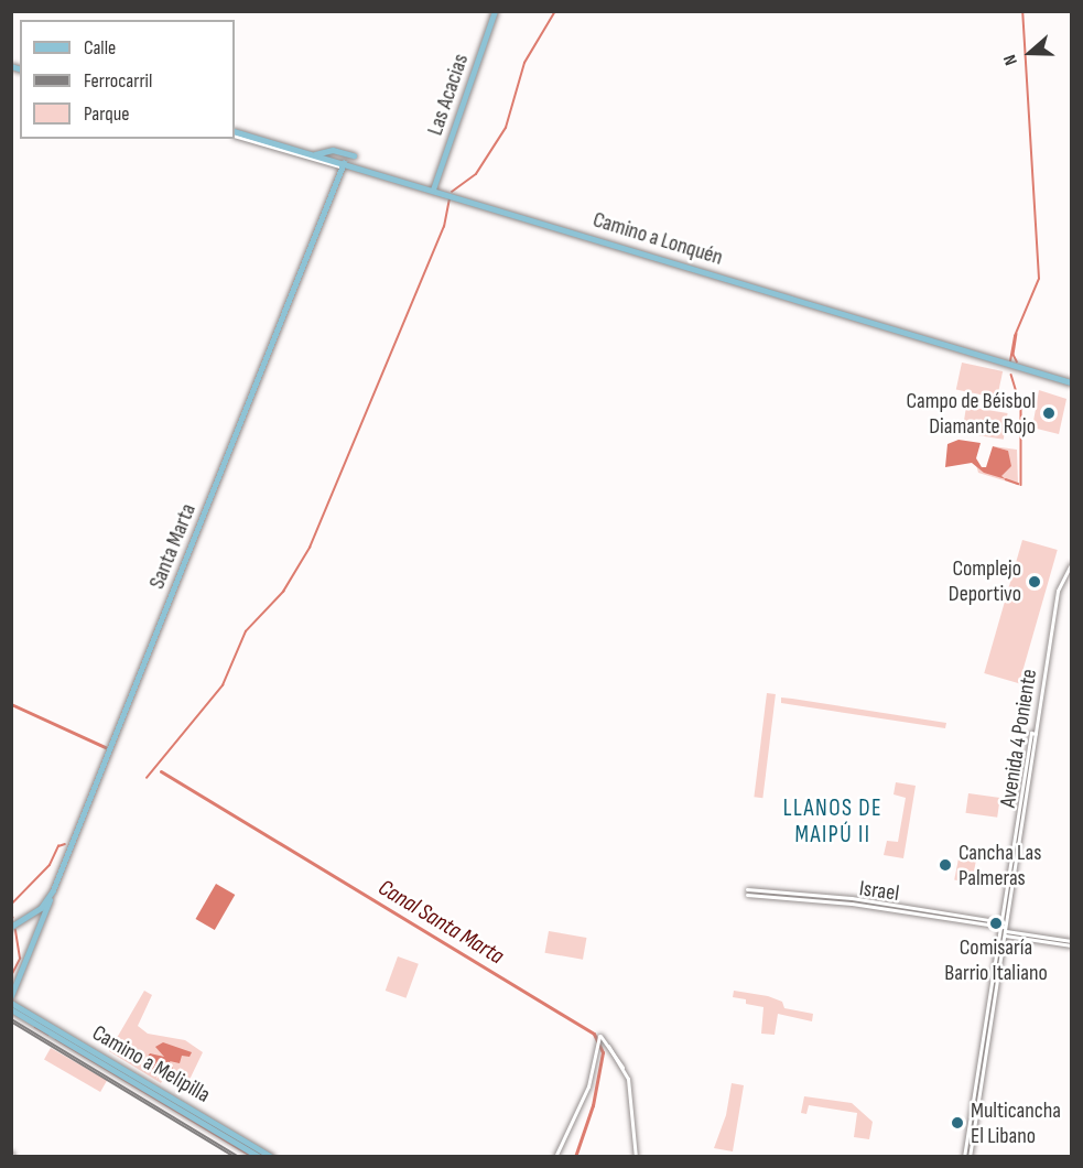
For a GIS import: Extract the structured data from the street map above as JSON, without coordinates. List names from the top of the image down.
{
  "streets": {
    "main road": [
      "Las Acacias",
      "Camino a Lonquén",
      "Santa Marta",
      "Camino a Melipilla"
    ],
    "street": ["Avenida 4 Poniente", "Israel"]
  },
  "crossings": [
    ["Las Acacias", "Camino a Lonquén"],
    ["Camino a Lonquén", "Santa Marta"],
    ["Avenida 4 Poniente", "Israel"]
  ],
  "districts": ["LLANOS DE MAIPÚ II"],
  "water": ["Canal Santa Marta"],
  "places": [
    "Campo de Béisbol Diamante Rojo",
    "Complejo Deportivo",
    "Cancha Las Palmeras",
    "Comisaría Barrio Italiano",
    "Multicancha El Libano"
  ],
  "legend": ["Calle", "Ferrocarril", "Parque"],
  "north": "left"
}
